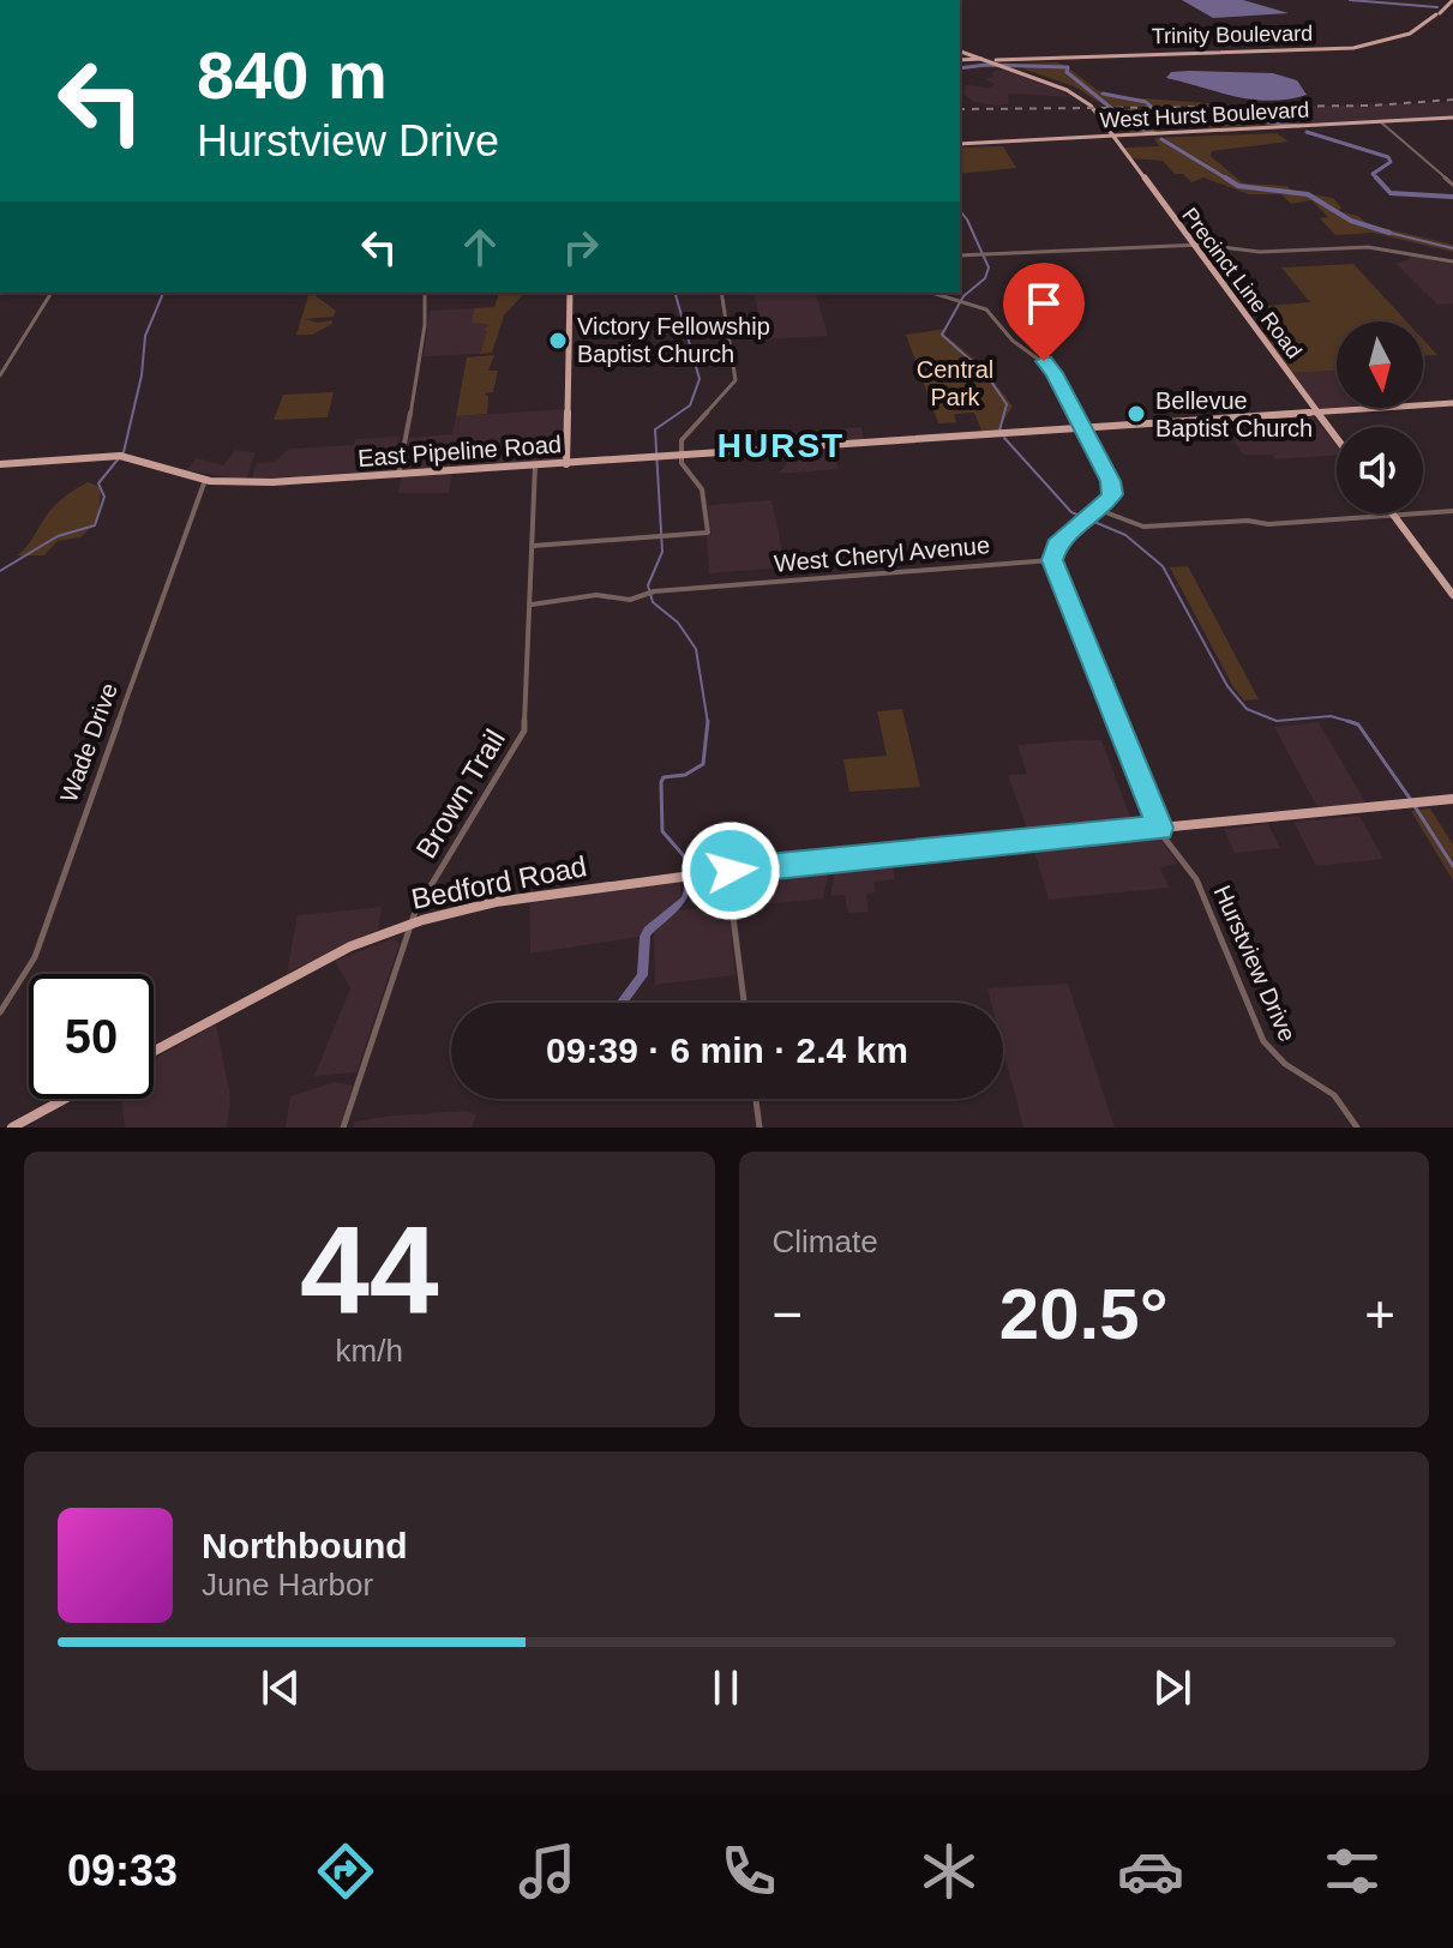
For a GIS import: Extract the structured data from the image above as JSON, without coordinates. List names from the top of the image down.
{
  "streets": {
    "main road": [
      "Trinity Boulevard",
      "West Hurst Boulevard",
      "Precinct Line Road",
      "East Pipeline Road",
      "Bedford Road"
    ],
    "street": [
      "West Cheryl Avenue",
      "Wade Drive",
      "Brown Trail",
      "Hurstview Drive"
    ]
  },
  "crossings": [
    ["Trinity Boulevard", "Precinct Line Road"],
    ["West Hurst Boulevard", "Precinct Line Road"],
    ["Precinct Line Road", "East Pipeline Road"],
    ["East Pipeline Road", "Wade Drive"],
    ["East Pipeline Road", "Brown Trail"],
    ["West Cheryl Avenue", "Brown Trail"],
    ["West Cheryl Avenue", "Hurstview Drive"],
    ["Brown Trail", "Bedford Road"],
    ["Bedford Road", "Hurstview Drive"]
  ],
  "districts": ["HURST"],
  "parks": ["Central Park"],
  "places": ["Victory Fellowship Baptist Church", "Bellevue Baptist Church"],
  "north": "bottom",
  "page": {
    "turn": ["840 m", "Hurstview Drive"],
    "limit": "50",
    "trip": "09:39 · 6 min · 2.4 km",
    "tile": [
      ["44", "km/h"],
      "Climate"
    ],
    "heat": ["−", "20.5°", "+"],
    "song": ["Northbound", "June Harbor"],
    "tabs": "09:33"
  }
}
